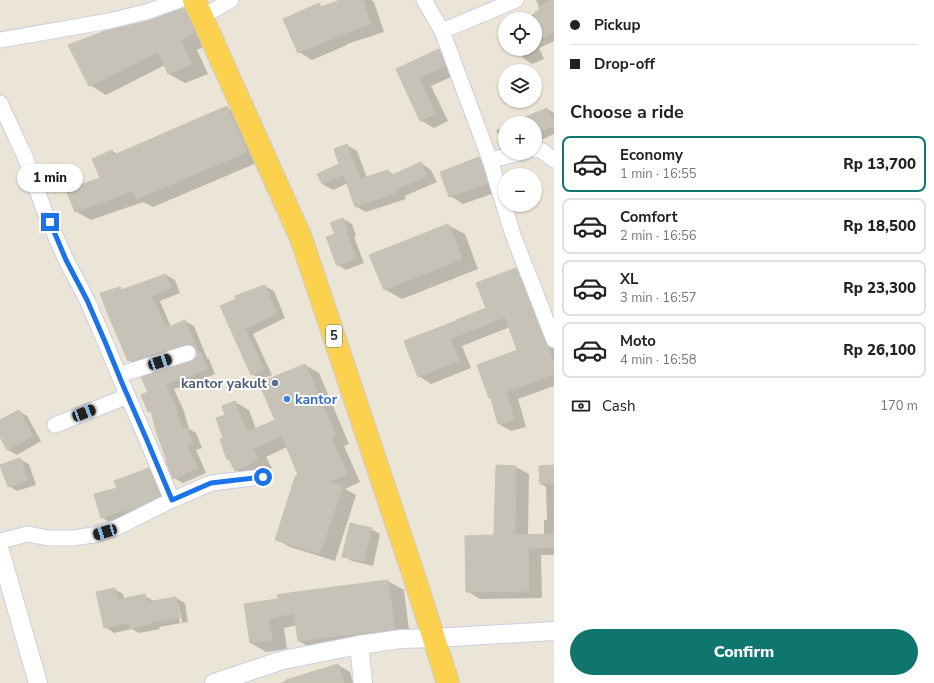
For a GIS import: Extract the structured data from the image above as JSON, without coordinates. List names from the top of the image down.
{
  "streets": {
    "highway": ["5"]
  },
  "places": ["kantor yakult", "kantor"],
  "page": {
    "banner": ["Pickup", "Drop-off"],
    "map_buttons": ["+", "−"],
    "heading": "Choose a ride",
    "list": [
      {
        "name": "Economy",
        "note": "1 min · 16:55",
        "value": "Rp 13,700"
      },
      {
        "name": "Comfort",
        "note": "2 min · 16:56",
        "value": "Rp 18,500"
      },
      {
        "name": "XL",
        "note": "3 min · 16:57",
        "value": "Rp 23,300"
      },
      {
        "name": "Moto",
        "note": "4 min · 16:58",
        "value": "Rp 26,100"
      }
    ],
    "bubble": "1 min",
    "pay": ["Cash", "170 m"],
    "buttons": "Confirm"
  }
}
